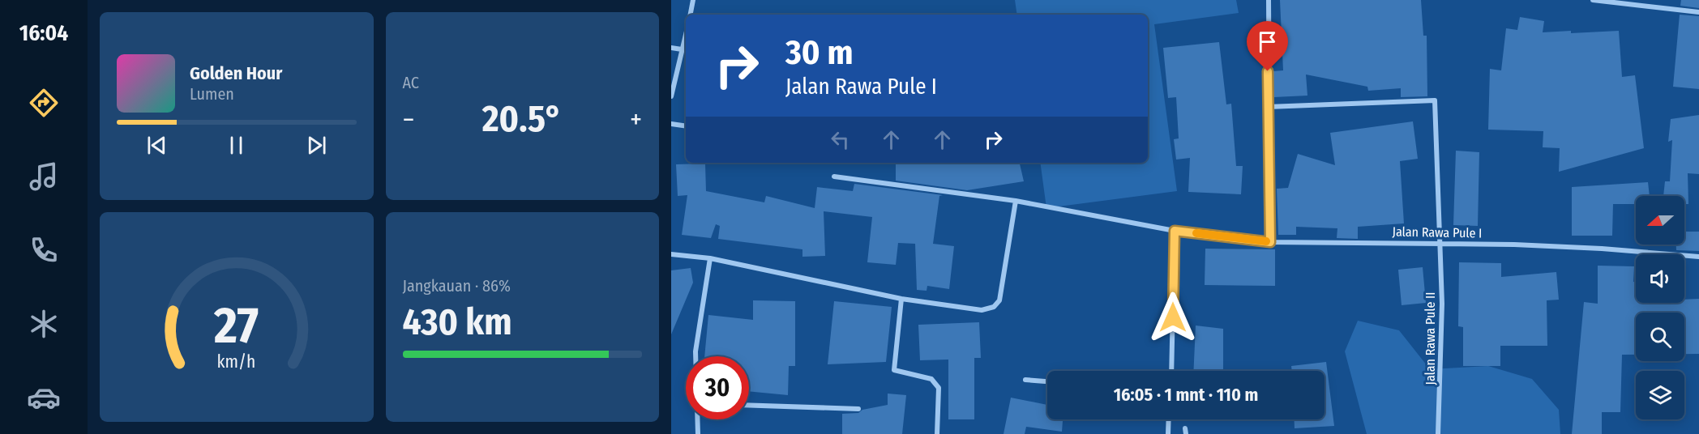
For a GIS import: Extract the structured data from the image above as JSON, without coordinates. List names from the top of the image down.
{
  "streets": {
    "street": ["Jalan Rawa Pule I", "Jalan Rawa Pule II"]
  },
  "crossings": [
    ["Jalan Rawa Pule I", "Jalan Rawa Pule II"]
  ],
  "north": "left",
  "page": {
    "tabs": "16:04",
    "tile": [
      "AC",
      ["Jangkauan · 86%", "430 km"]
    ],
    "turn": ["30 m", "Jalan Rawa Pule I"],
    "song": ["Golden Hour", "Lumen"],
    "heat": ["−", "20.5°", "+"],
    "limit": "30",
    "trip": "16:05 · 1 mnt · 110 m",
    "gauge": ["27", "km/h"]
  }
}
